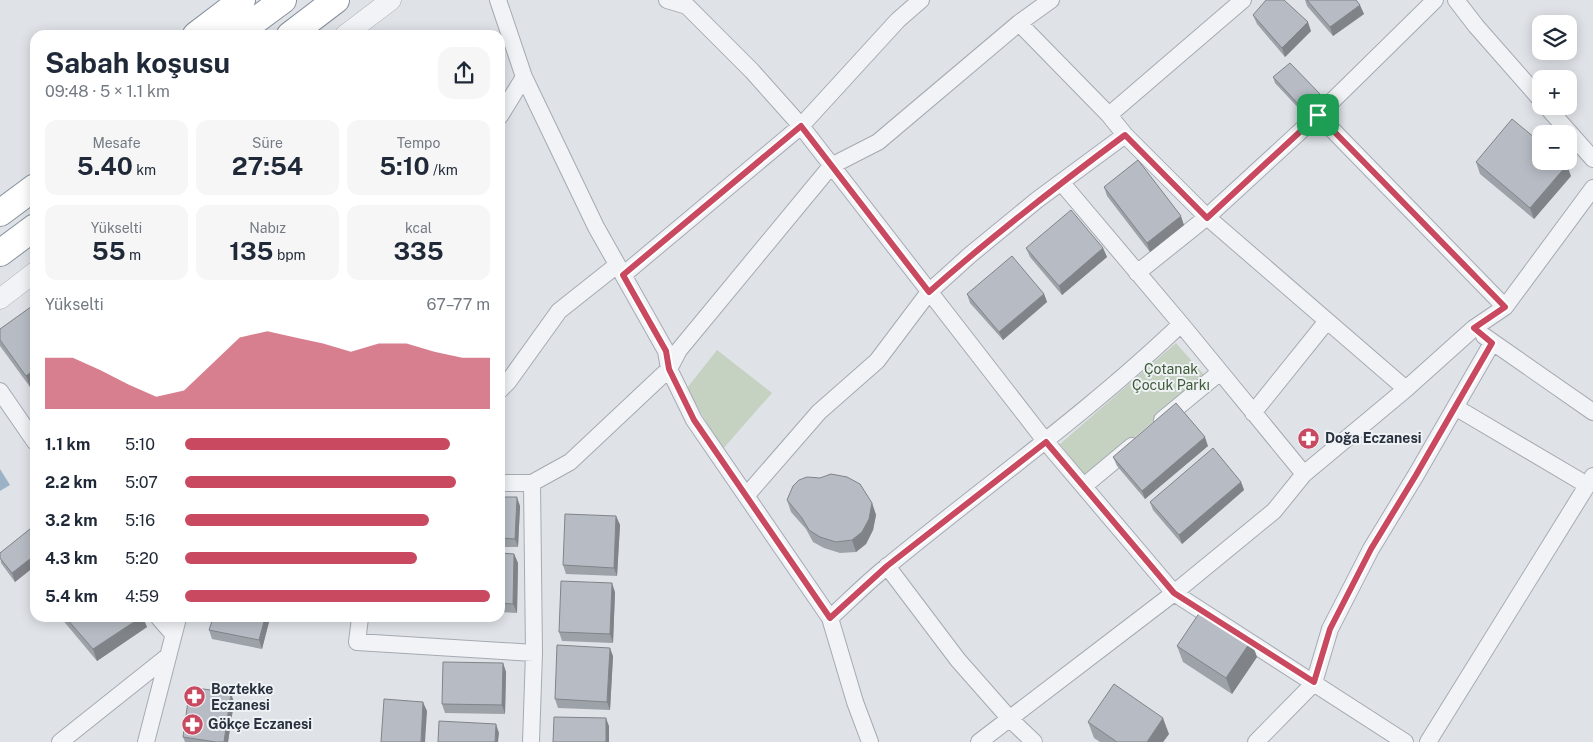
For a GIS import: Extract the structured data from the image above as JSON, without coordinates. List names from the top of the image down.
{
  "parks": ["Çotanak Çocuk Parkı"],
  "places": {
    "pharmacy": ["Doğa Eczanesi", "Boztekke Eczanesi", "Gökçe Eczanesi"]
  },
  "page": {
    "map_buttons": ["+", "−"],
    "heading": ["Sabah koşusu", "09:48 · 5 × 1.1 km"],
    "stats": [
      ["Mesafe", "5.40 km"],
      ["Süre", "27:54"],
      ["Tempo", "5:10 /km"],
      ["Yükselti", "55 m"],
      ["Nabız", "135 bpm"],
      ["kcal", "335"]
    ],
    "chart": ["Yükselti", "67–77 m"],
    "list": [
      {
        "name": "1.1 km",
        "note": "5:10"
      },
      {
        "name": "2.2 km",
        "note": "5:07"
      },
      {
        "name": "3.2 km",
        "note": "5:16"
      },
      {
        "name": "4.3 km",
        "note": "5:20"
      },
      {
        "name": "5.4 km",
        "note": "4:59"
      }
    ]
  }
}
